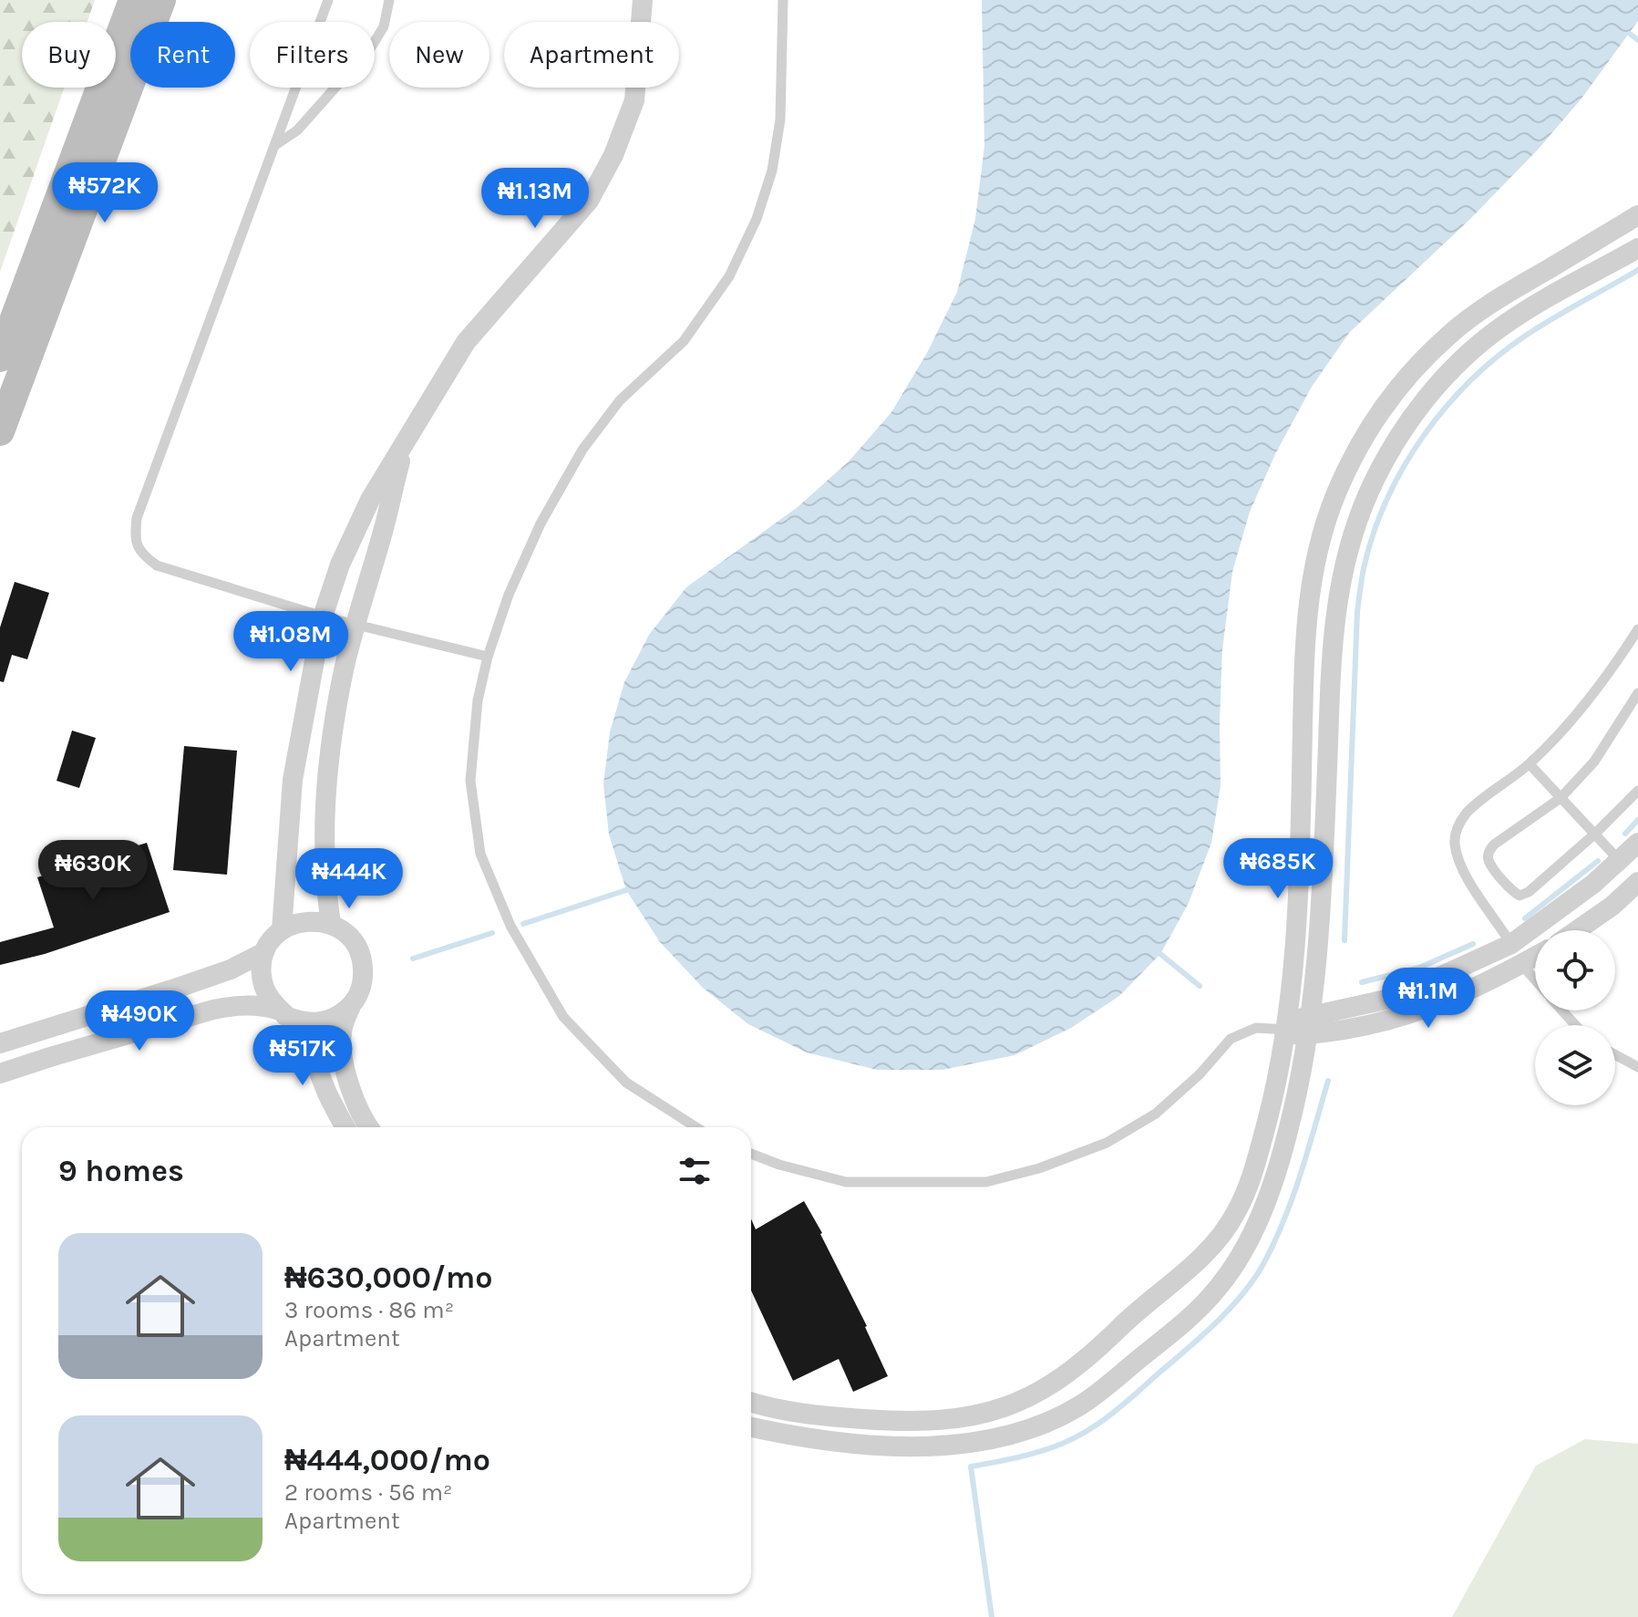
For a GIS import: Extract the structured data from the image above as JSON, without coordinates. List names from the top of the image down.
{
  "page": {
    "chip": [
      "Buy",
      "Rent",
      "Filters",
      "New",
      "Apartment"
    ],
    "price": [
      "₦572K",
      "₦1.13M",
      "₦1.08M",
      "₦685K",
      "₦630K",
      "₦444K",
      "₦1.1M",
      "₦490K",
      "₦517K"
    ],
    "heading": "9 homes",
    "list": [
      {
        "name": "₦630,000/mo",
        "note": "3 rooms · 86 m² · Apartment"
      },
      {
        "name": "₦444,000/mo",
        "note": "2 rooms · 56 m² · Apartment"
      }
    ]
  }
}
